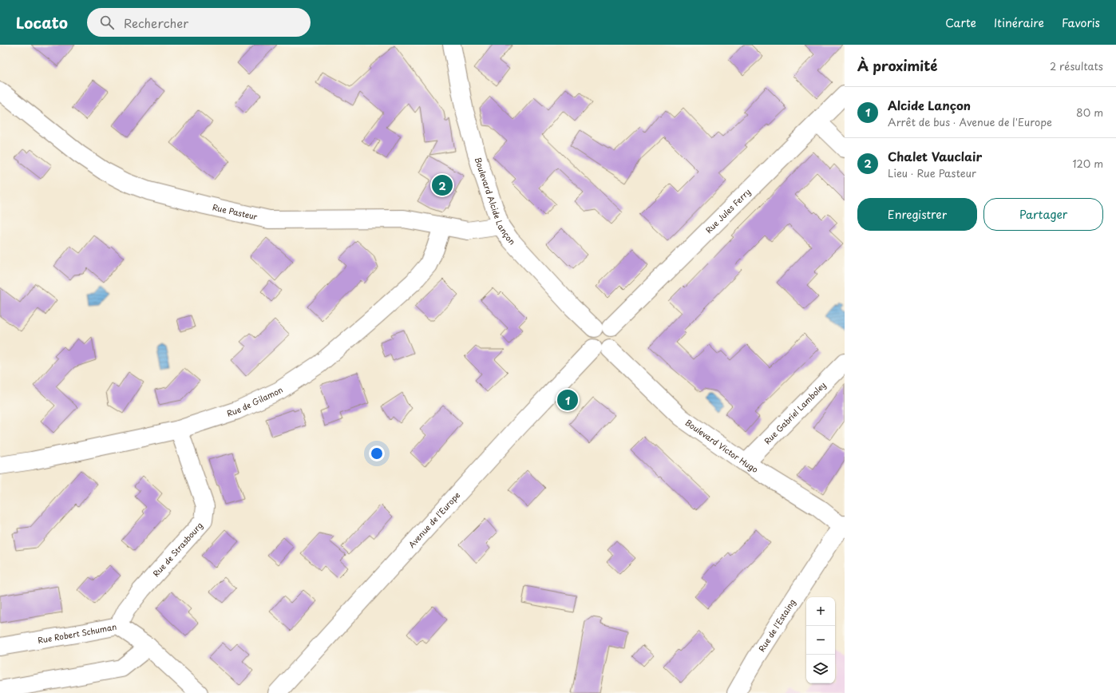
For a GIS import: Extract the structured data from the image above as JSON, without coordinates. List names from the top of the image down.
{
  "streets": {
    "street": [
      "Boulevard Alcide Lançon",
      "Rue Jules Ferry",
      "Rue Pasteur",
      "Rue de Gilamon",
      "Rue Gabriel Lamboley",
      "Boulevard Victor Hugo",
      "Avenue de l'Europe",
      "Rue de Strasbourg",
      "Rue de l'Estaing",
      "Rue Robert Schuman"
    ]
  },
  "crossings": [
    ["Boulevard Alcide Lançon", "Rue Jules Ferry"],
    ["Boulevard Alcide Lançon", "Rue Pasteur"],
    ["Boulevard Alcide Lançon", "Boulevard Victor Hugo"],
    ["Boulevard Alcide Lançon", "Avenue de l'Europe"],
    ["Rue Jules Ferry", "Boulevard Victor Hugo"],
    ["Rue Jules Ferry", "Avenue de l'Europe"],
    ["Rue Pasteur", "Rue de Gilamon"],
    ["Rue de Gilamon", "Rue de Strasbourg"],
    ["Rue Gabriel Lamboley", "Boulevard Victor Hugo"],
    ["Boulevard Victor Hugo", "Avenue de l'Europe"],
    ["Boulevard Victor Hugo", "Rue de l'Estaing"],
    ["Rue de Strasbourg", "Rue Robert Schuman"]
  ],
  "page": {
    "header": "Locato",
    "search": "Rechercher",
    "nav": ["Carte", "Itinéraire", "Favoris"],
    "heading": ["À proximité", "2 résultats"],
    "list": [
      {
        "mark": "1",
        "name": "Alcide Lançon",
        "note": "Arrêt de bus · Avenue de l'Europe",
        "value": "80 m"
      },
      {
        "mark": "2",
        "name": "Chalet Vauclair",
        "note": "Lieu · Rue Pasteur",
        "value": "120 m"
      }
    ],
    "pins": ["2", "1"],
    "buttons": ["Enregistrer", "Partager"],
    "map_buttons": ["+", "−"]
  }
}
